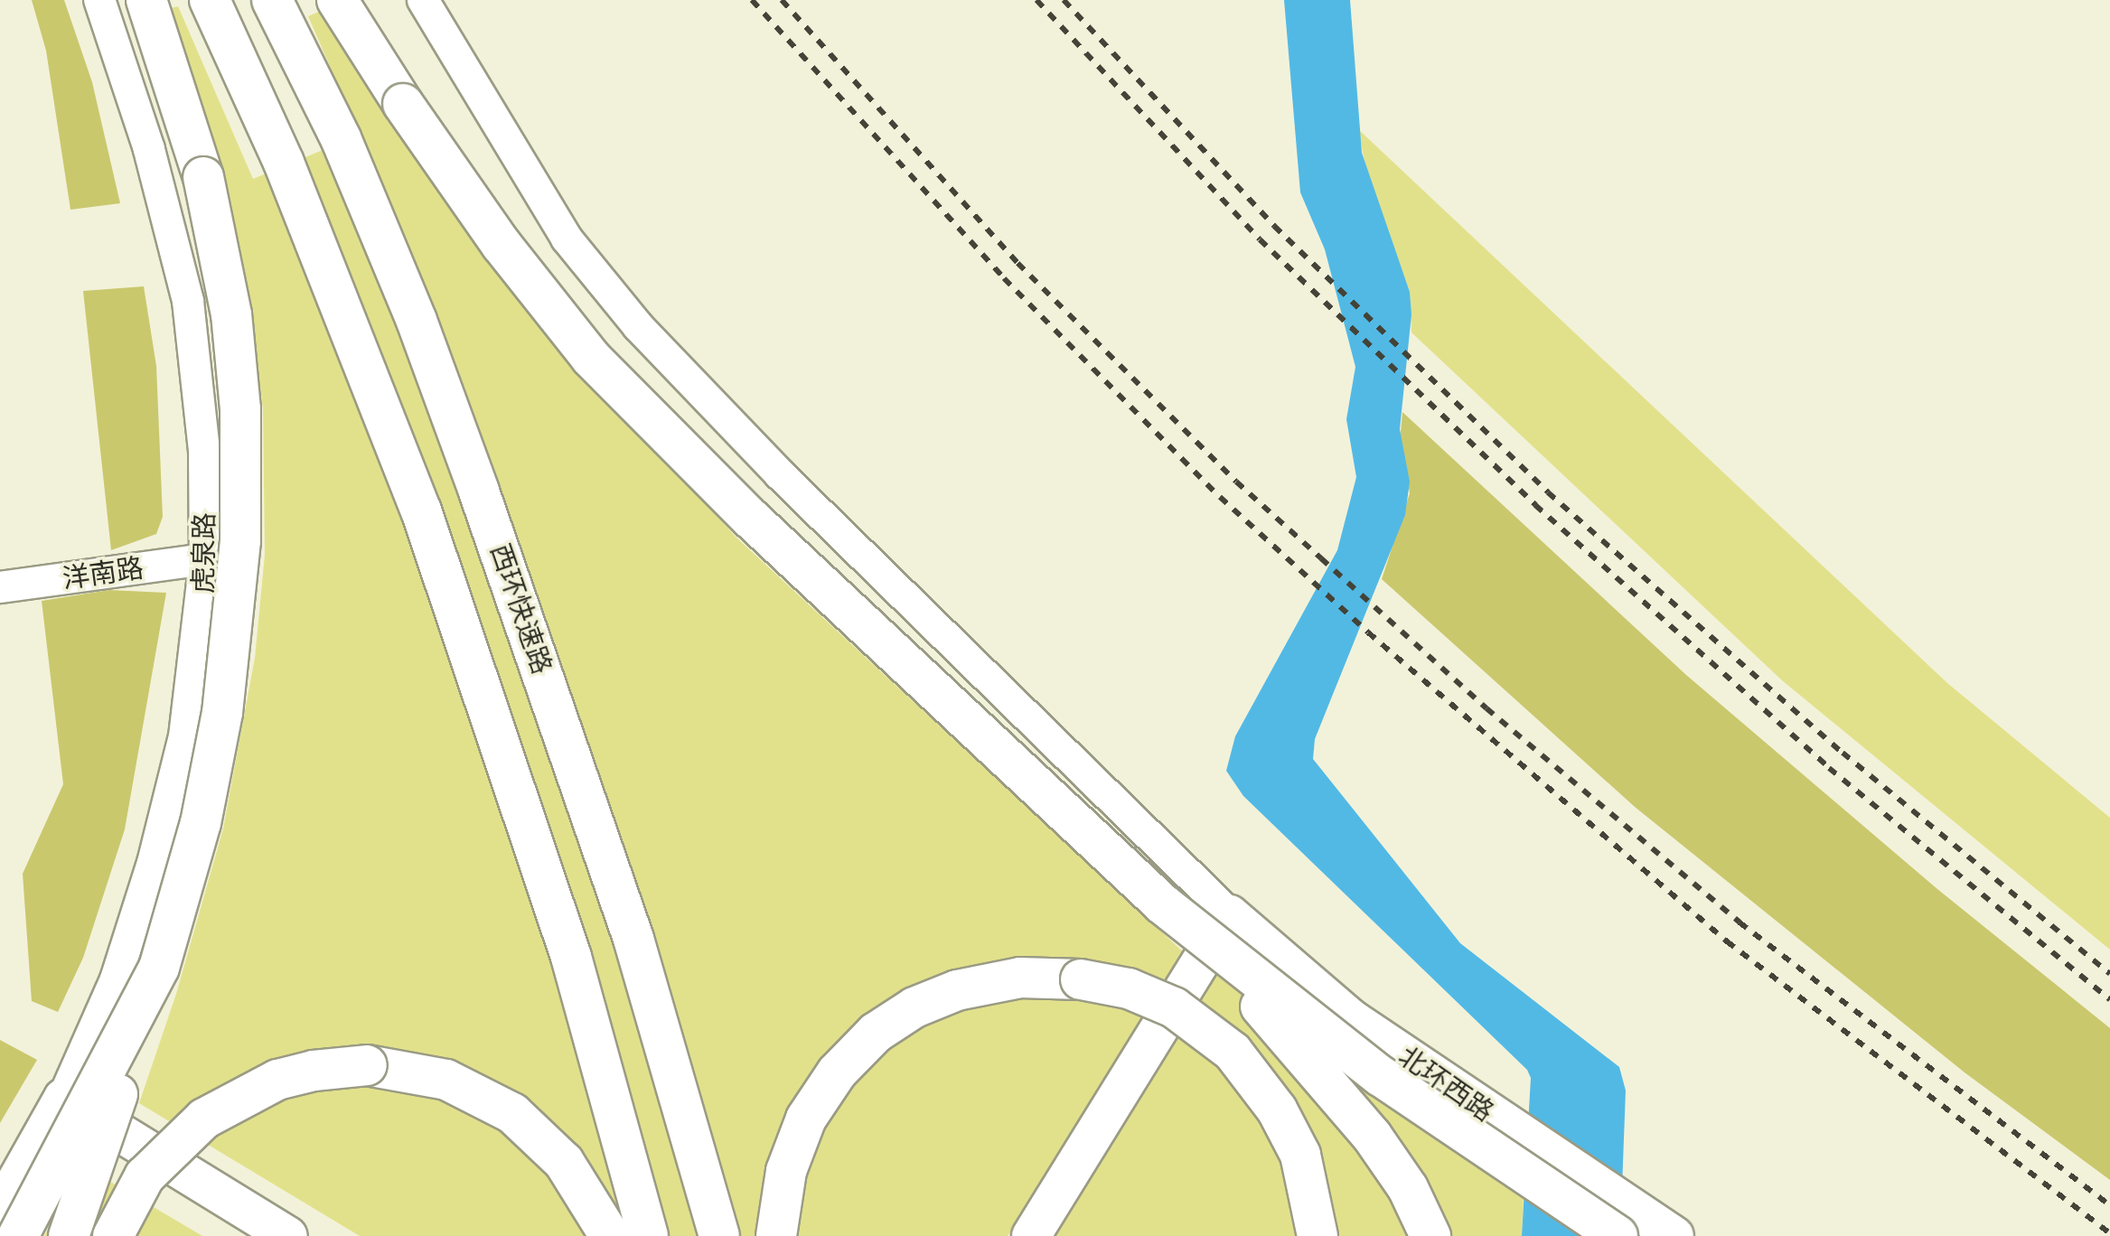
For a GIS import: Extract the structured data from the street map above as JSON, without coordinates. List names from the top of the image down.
{
  "streets": {
    "highway": ["西环快速路"],
    "main road": ["北环西路"],
    "street": ["虎泉路", "洋南路"]
  },
  "crossings": [
    ["虎泉路", "洋南路"]
  ]
}
